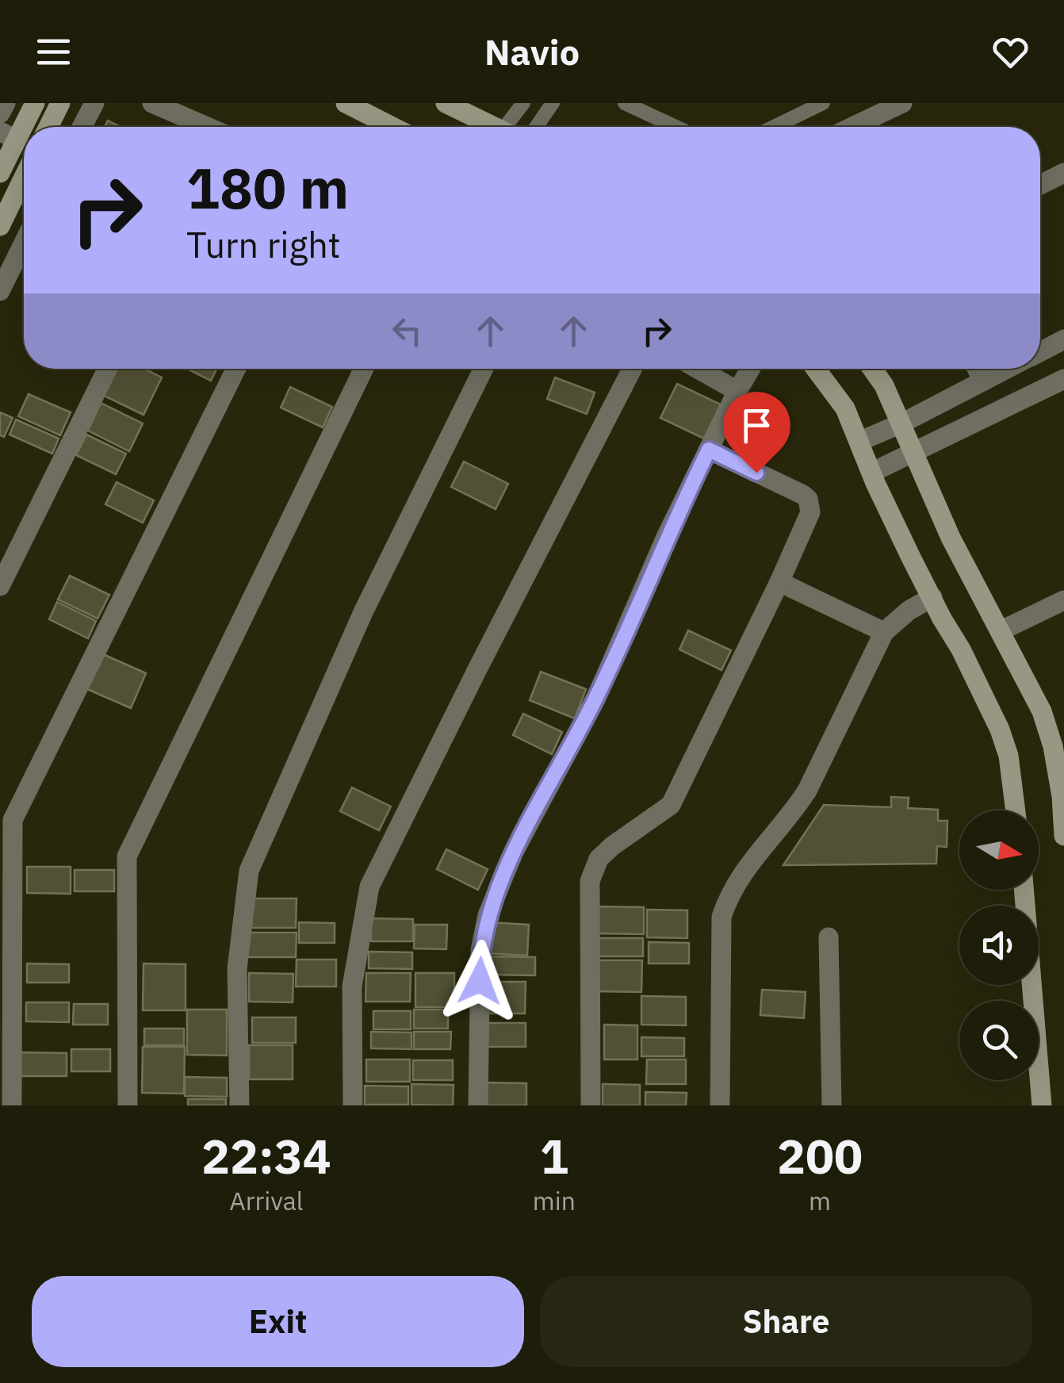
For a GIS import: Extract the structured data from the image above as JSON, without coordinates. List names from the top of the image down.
{
  "north": "right",
  "page": {
    "header": "Navio",
    "turn": ["180 m", "Turn right"],
    "eta": [
      "22:34",
      "Arrival",
      "1",
      "min",
      "200",
      "m"
    ],
    "buttons": ["Exit", "Share"]
  }
}
